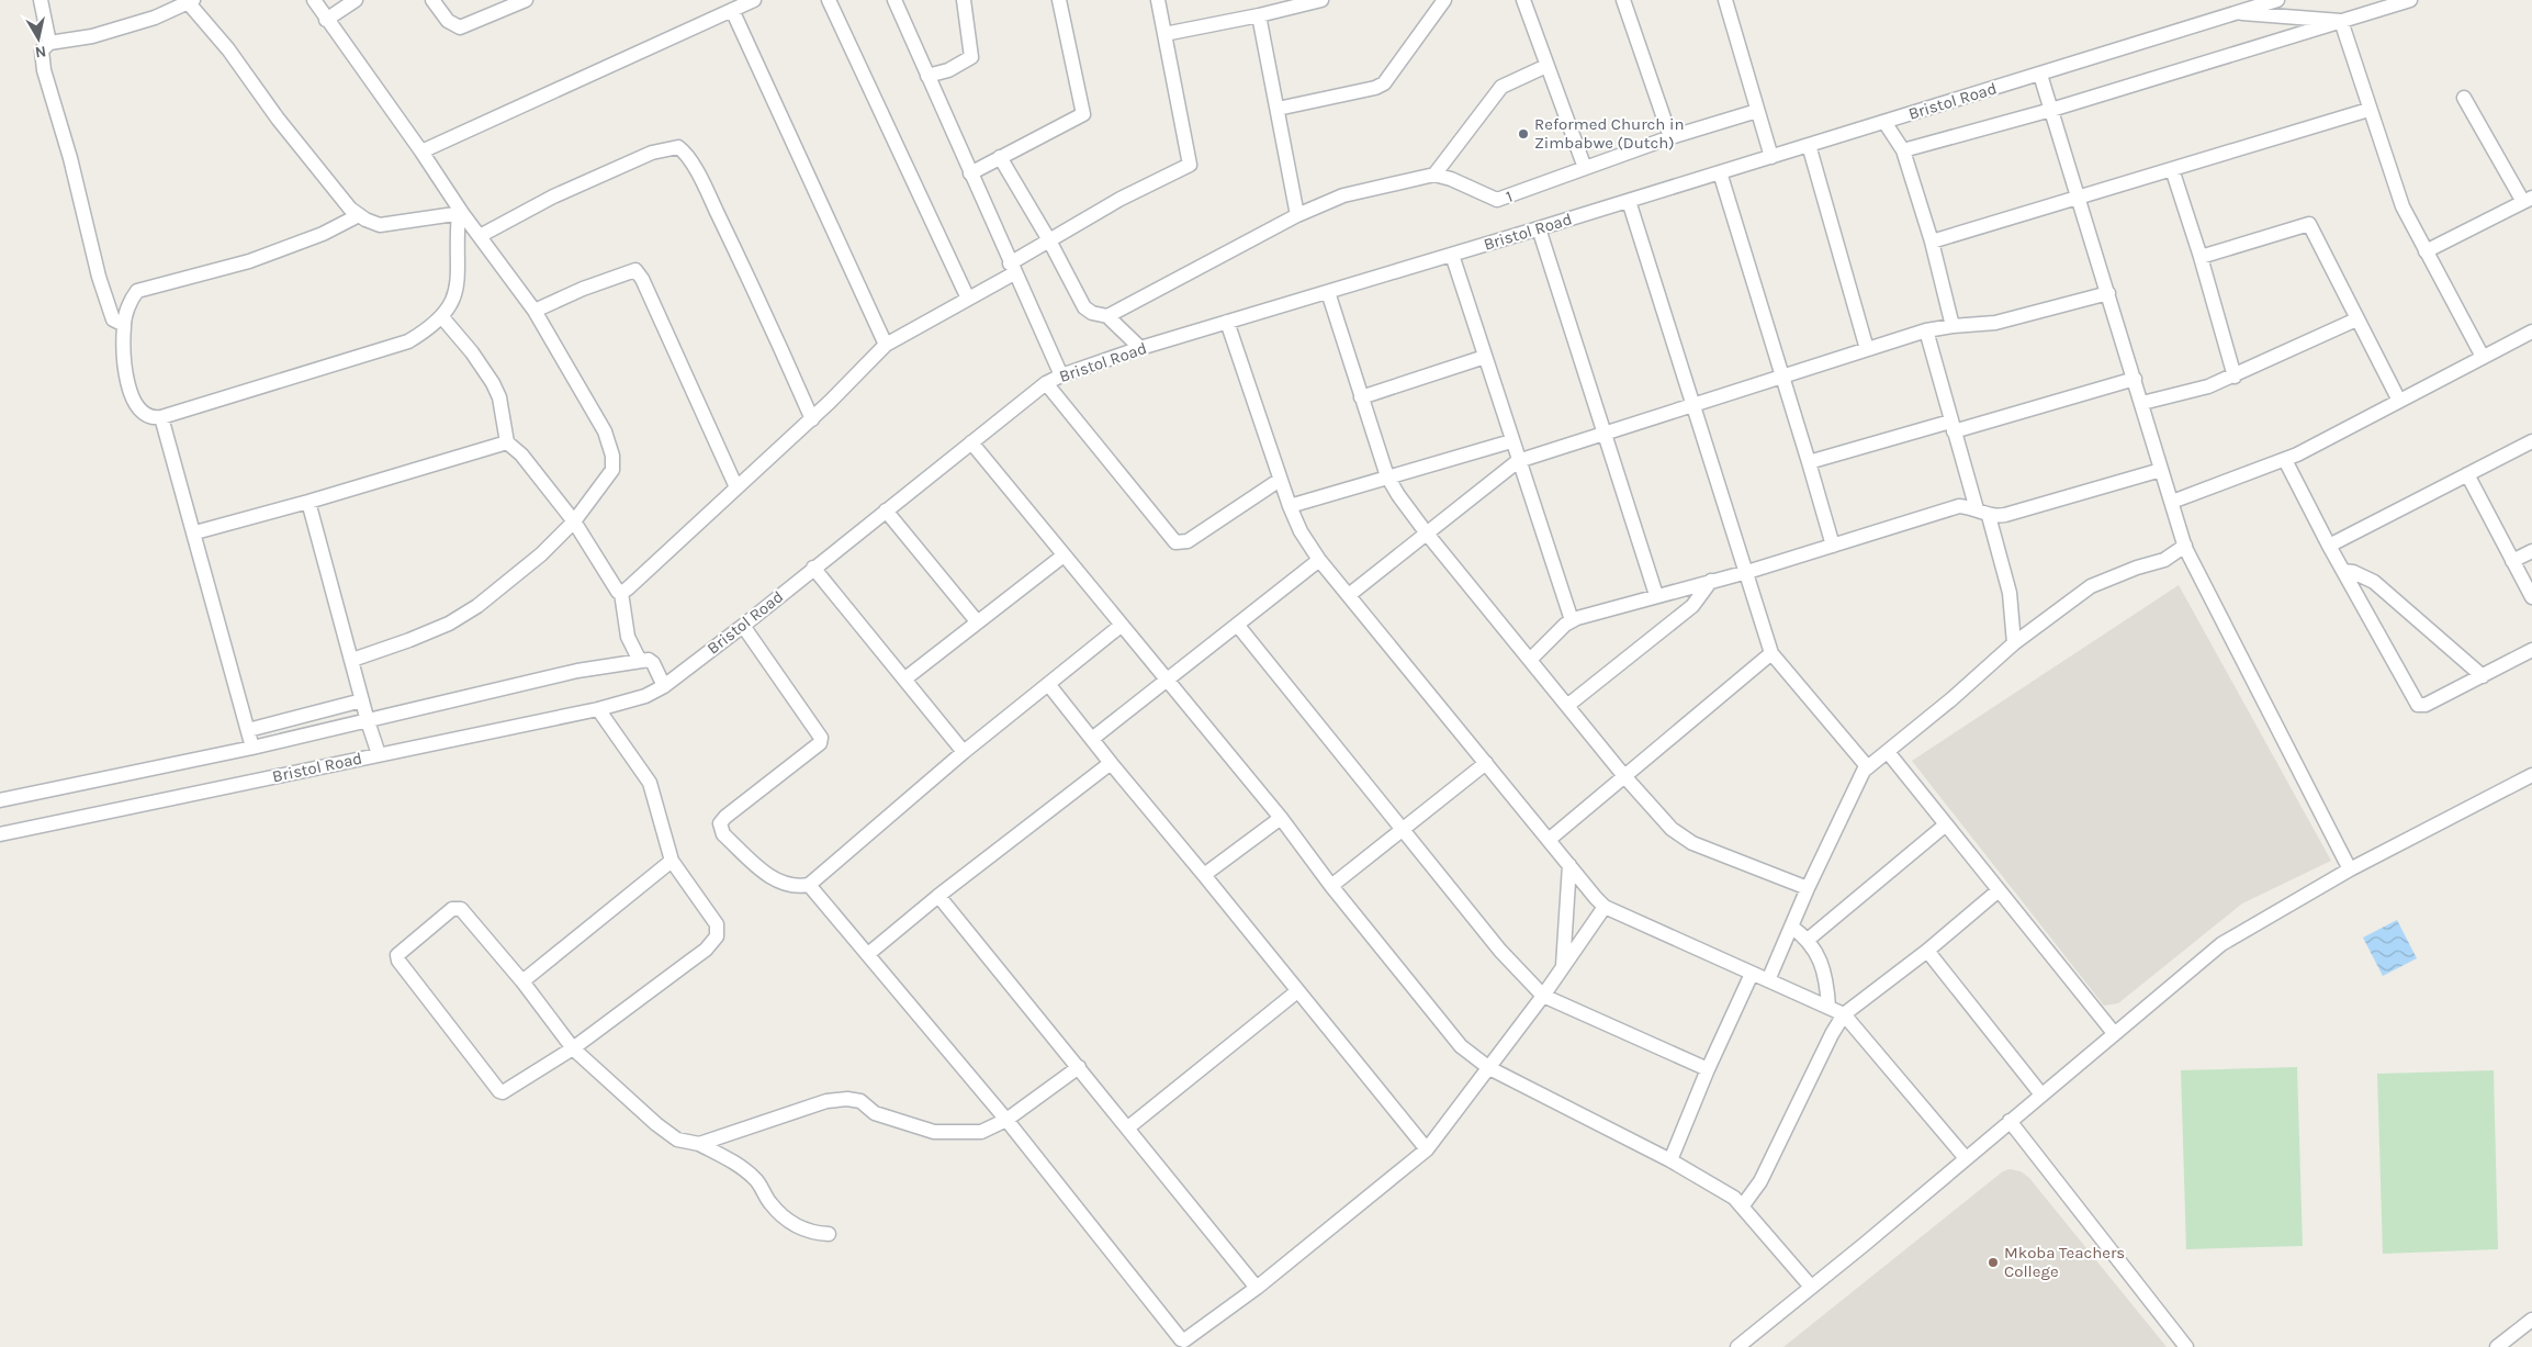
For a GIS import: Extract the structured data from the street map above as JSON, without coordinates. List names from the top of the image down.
{
  "streets": {
    "street": ["Bristol Road", "1"]
  },
  "places": ["Reformed Church in Zimbabwe (Dutch)", "Mkoba Teachers College"],
  "north": "bottom"
}
